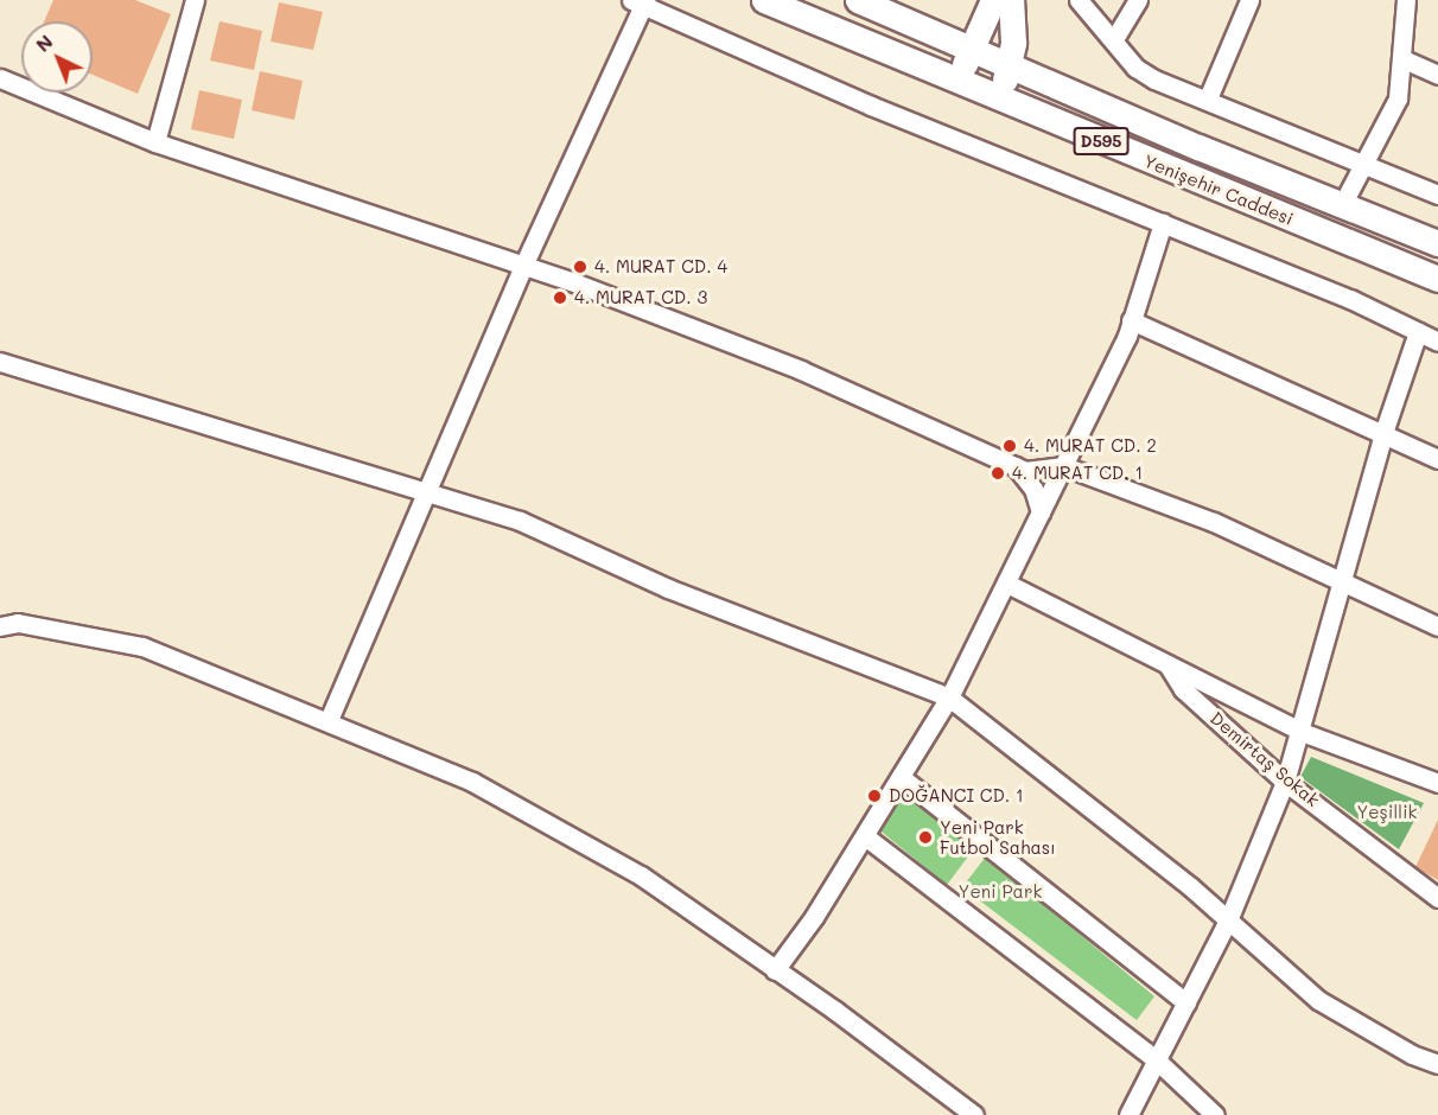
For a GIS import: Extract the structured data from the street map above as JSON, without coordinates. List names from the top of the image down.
{
  "streets": {
    "highway": ["D595", "Yenişehir Caddesi"],
    "street": ["Demirtaş Sokak"]
  },
  "parks": ["Yeşillik", "Yeni Park"],
  "places": [
    "4. MURAT CD. 4",
    "4. MURAT CD. 3",
    "4. MURAT CD. 2",
    "4. MURAT CD. 1",
    "DOĞANCI CD. 1",
    "Yeni Park Futbol Sahası"
  ],
  "north": "top left"
}
